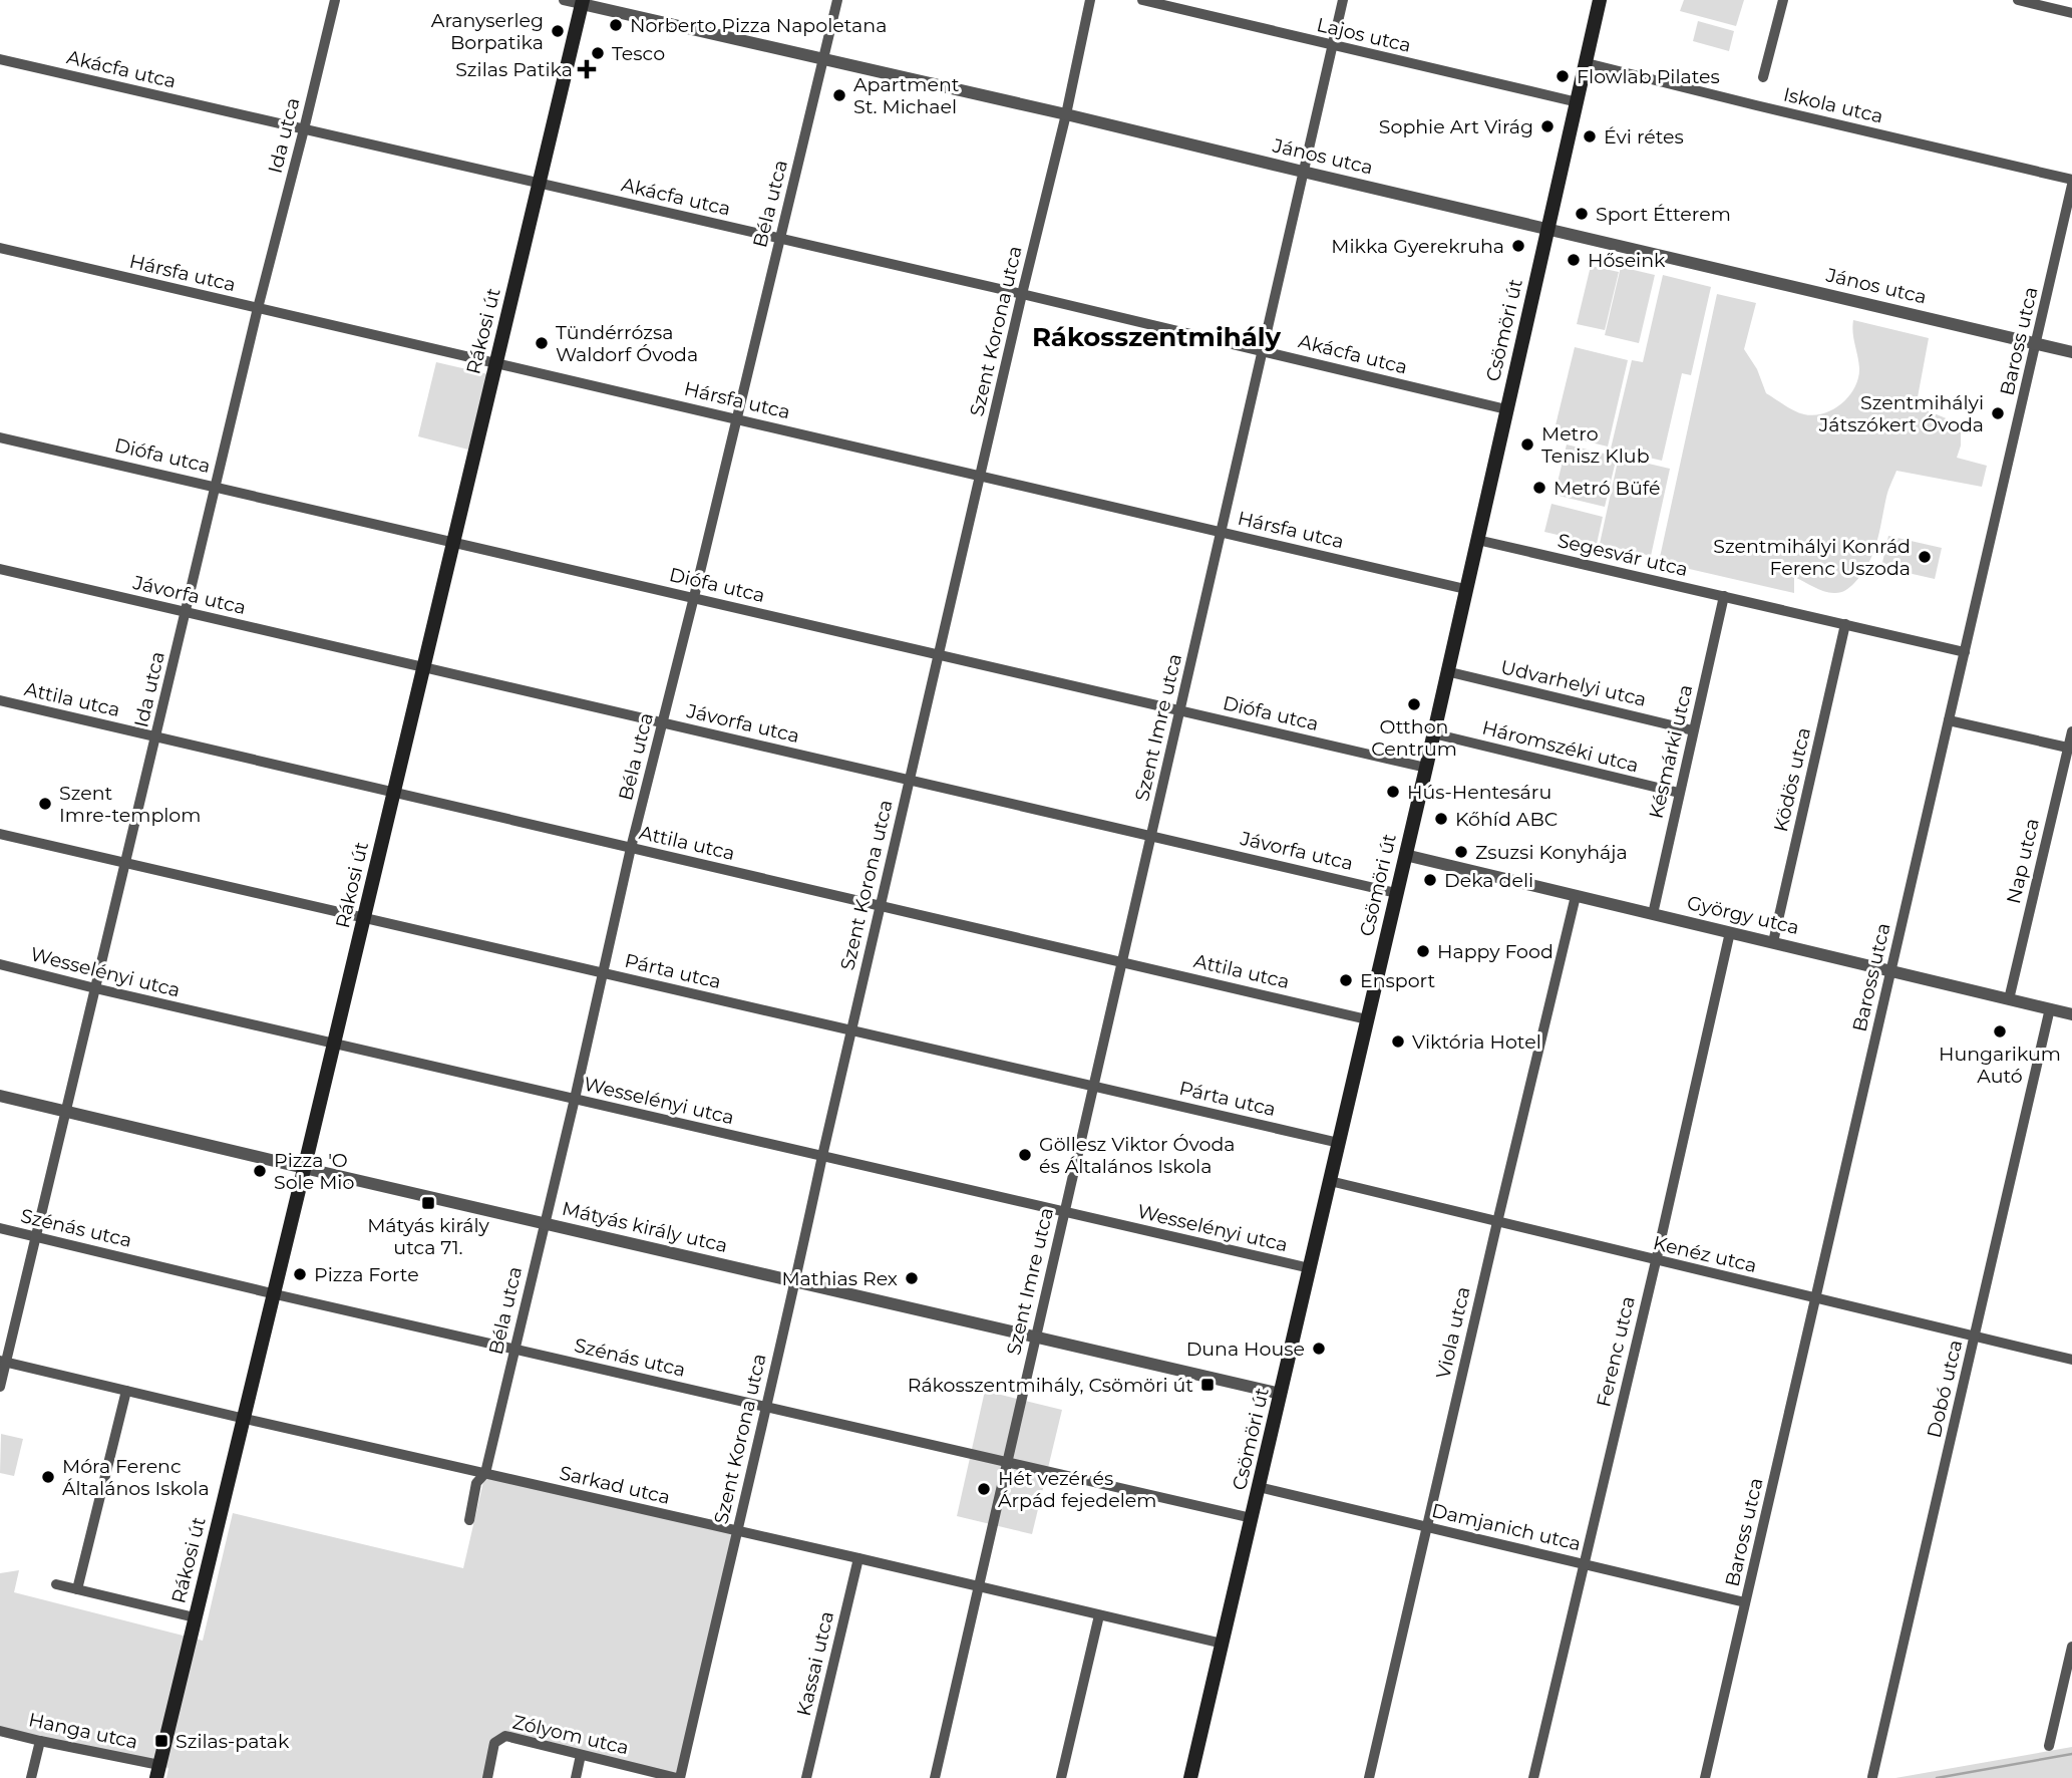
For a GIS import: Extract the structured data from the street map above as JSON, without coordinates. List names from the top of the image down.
{
  "streets": {
    "main road": ["Csömöri út", "Rákosi út"],
    "street": [
      "Lajos utca",
      "Akácfa utca",
      "Iskola utca",
      "Ida utca",
      "János utca",
      "Béla utca",
      "Hársfa utca",
      "Szent Korona utca",
      "Baross utca",
      "Diófa utca",
      "Segesvár utca",
      "Jávorfa utca",
      "Udvarhelyi utca",
      "Attila utca",
      "Szent Imre utca",
      "Háromszéki utca",
      "Késmárki utca",
      "Ködös utca",
      "Nap utca",
      "György utca",
      "Párta utca",
      "Wesselényi utca",
      "Mátyás király utca",
      "Szénás utca",
      "Kenéz utca",
      "Viola utca",
      "Ferenc utca",
      "Dobó utca",
      "Sarkad utca",
      "Damjanich utca",
      "Kassai utca",
      "Hanga utca",
      "Zólyom utca"
    ]
  },
  "crossings": [
    ["Lajos utca", "Csömöri út"],
    ["Lajos utca", "Szent Imre utca"],
    ["Akácfa utca", "Ida utca"],
    ["Akácfa utca", "Béla utca"],
    ["Akácfa utca", "Csömöri út"],
    ["Akácfa utca", "Rákosi út"],
    ["Akácfa utca", "Szent Korona utca"],
    ["Akácfa utca", "Szent Imre utca"],
    ["Iskola utca", "Csömöri út"],
    ["Iskola utca", "Baross utca"],
    ["Ida utca", "Hársfa utca"],
    ["Ida utca", "Diófa utca"],
    ["Ida utca", "Jávorfa utca"],
    ["Ida utca", "Attila utca"],
    ["Ida utca", "Párta utca"],
    ["Ida utca", "Wesselényi utca"],
    ["Ida utca", "Mátyás király utca"],
    ["Ida utca", "Szénás utca"],
    ["Ida utca", "Sarkad utca"],
    ["János utca", "Béla utca"],
    ["János utca", "Csömöri út"],
    ["János utca", "Rákosi út"],
    ["János utca", "Szent Korona utca"],
    ["János utca", "Baross utca"],
    ["János utca", "Szent Imre utca"],
    ["Béla utca", "Hársfa utca"],
    ["Béla utca", "Diófa utca"],
    ["Béla utca", "Jávorfa utca"],
    ["Béla utca", "Attila utca"],
    ["Béla utca", "Párta utca"],
    ["Béla utca", "Wesselényi utca"],
    ["Béla utca", "Mátyás király utca"],
    ["Béla utca", "Szénás utca"],
    ["Béla utca", "Sarkad utca"],
    ["Hársfa utca", "Csömöri út"],
    ["Hársfa utca", "Rákosi út"],
    ["Hársfa utca", "Szent Korona utca"],
    ["Hársfa utca", "Szent Imre utca"],
    ["Csömöri út", "Diófa utca"],
    ["Csömöri út", "Segesvár utca"],
    ["Csömöri út", "Jávorfa utca"],
    ["Csömöri út", "Udvarhelyi utca"],
    ["Csömöri út", "Attila utca"],
    ["Csömöri út", "Háromszéki utca"],
    ["Csömöri út", "György utca"],
    ["Csömöri út", "Párta utca"],
    ["Csömöri út", "Wesselényi utca"],
    ["Csömöri út", "Mátyás király utca"],
    ["Csömöri út", "Szénás utca"],
    ["Csömöri út", "Kenéz utca"],
    ["Csömöri út", "Sarkad utca"],
    ["Csömöri út", "Damjanich utca"],
    ["Rákosi út", "Diófa utca"],
    ["Rákosi út", "Jávorfa utca"],
    ["Rákosi út", "Attila utca"],
    ["Rákosi út", "Párta utca"],
    ["Rákosi út", "Wesselényi utca"],
    ["Rákosi út", "Mátyás király utca"],
    ["Rákosi út", "Szénás utca"],
    ["Rákosi út", "Sarkad utca"],
    ["Rákosi út", "Hanga utca"],
    ["Szent Korona utca", "Diófa utca"],
    ["Szent Korona utca", "Jávorfa utca"],
    ["Szent Korona utca", "Attila utca"],
    ["Szent Korona utca", "Párta utca"],
    ["Szent Korona utca", "Wesselényi utca"],
    ["Szent Korona utca", "Mátyás király utca"],
    ["Szent Korona utca", "Szénás utca"],
    ["Szent Korona utca", "Sarkad utca"],
    ["Szent Korona utca", "Zólyom utca"],
    ["Baross utca", "Segesvár utca"],
    ["Baross utca", "György utca"],
    ["Baross utca", "Kenéz utca"],
    ["Baross utca", "Damjanich utca"],
    ["Diófa utca", "Szent Imre utca"],
    ["Segesvár utca", "Késmárki utca"],
    ["Segesvár utca", "Ködös utca"],
    ["Jávorfa utca", "Szent Imre utca"],
    ["Udvarhelyi utca", "Késmárki utca"],
    ["Attila utca", "Szent Imre utca"],
    ["Szent Imre utca", "Párta utca"],
    ["Szent Imre utca", "Wesselényi utca"],
    ["Szent Imre utca", "Mátyás király utca"],
    ["Szent Imre utca", "Szénás utca"],
    ["Szent Imre utca", "Sarkad utca"],
    ["Háromszéki utca", "Késmárki utca"],
    ["Késmárki utca", "György utca"],
    ["Ködös utca", "György utca"],
    ["Nap utca", "György utca"],
    ["György utca", "Viola utca"],
    ["György utca", "Ferenc utca"],
    ["György utca", "Dobó utca"],
    ["Kenéz utca", "Viola utca"],
    ["Kenéz utca", "Ferenc utca"],
    ["Kenéz utca", "Dobó utca"],
    ["Viola utca", "Damjanich utca"],
    ["Ferenc utca", "Damjanich utca"],
    ["Sarkad utca", "Kassai utca"]
  ],
  "districts": ["Rákosszentmihály"],
  "places": {
    "other": [
      "Norberto Pizza Napoletana",
      "Aranyserleg Borpatika",
      "Tesco",
      "Flowlab Pilates",
      "Apartment St. Michael",
      "Sophie Art Virág",
      "Évi rétes",
      "Sport Étterem",
      "Mikka Gyerekruha",
      "Hőseink",
      "Tündérrózsa Waldorf Óvoda",
      "Szentmihályi Játszókert Óvoda",
      "Metro Tenisz Klub",
      "Metró Büfé",
      "Szentmihályi Konrád Ferenc Uszoda",
      "Otthon Centrum",
      "Hús-Hentesáru",
      "Szent Imre-templom",
      "Kőhíd ABC",
      "Zsuzsi Konyhája",
      "Deka deli",
      "Happy Food",
      "Ensport",
      "Hungarikum Autó",
      "Viktória Hotel",
      "Göllesz Viktor Óvoda és Általános Iskola",
      "Pizza 'O Sole Mio",
      "Pizza Forte",
      "Mathias Rex",
      "Duna House",
      "Móra Ferenc Általános Iskola",
      "Hét vezér és Árpád fejedelem"
    ],
    "health": ["Szilas Patika"],
    "transit": ["Mátyás király utca 71.", "Rákosszentmihály, Csömöri út", "Szilas-patak"]
  }
}
